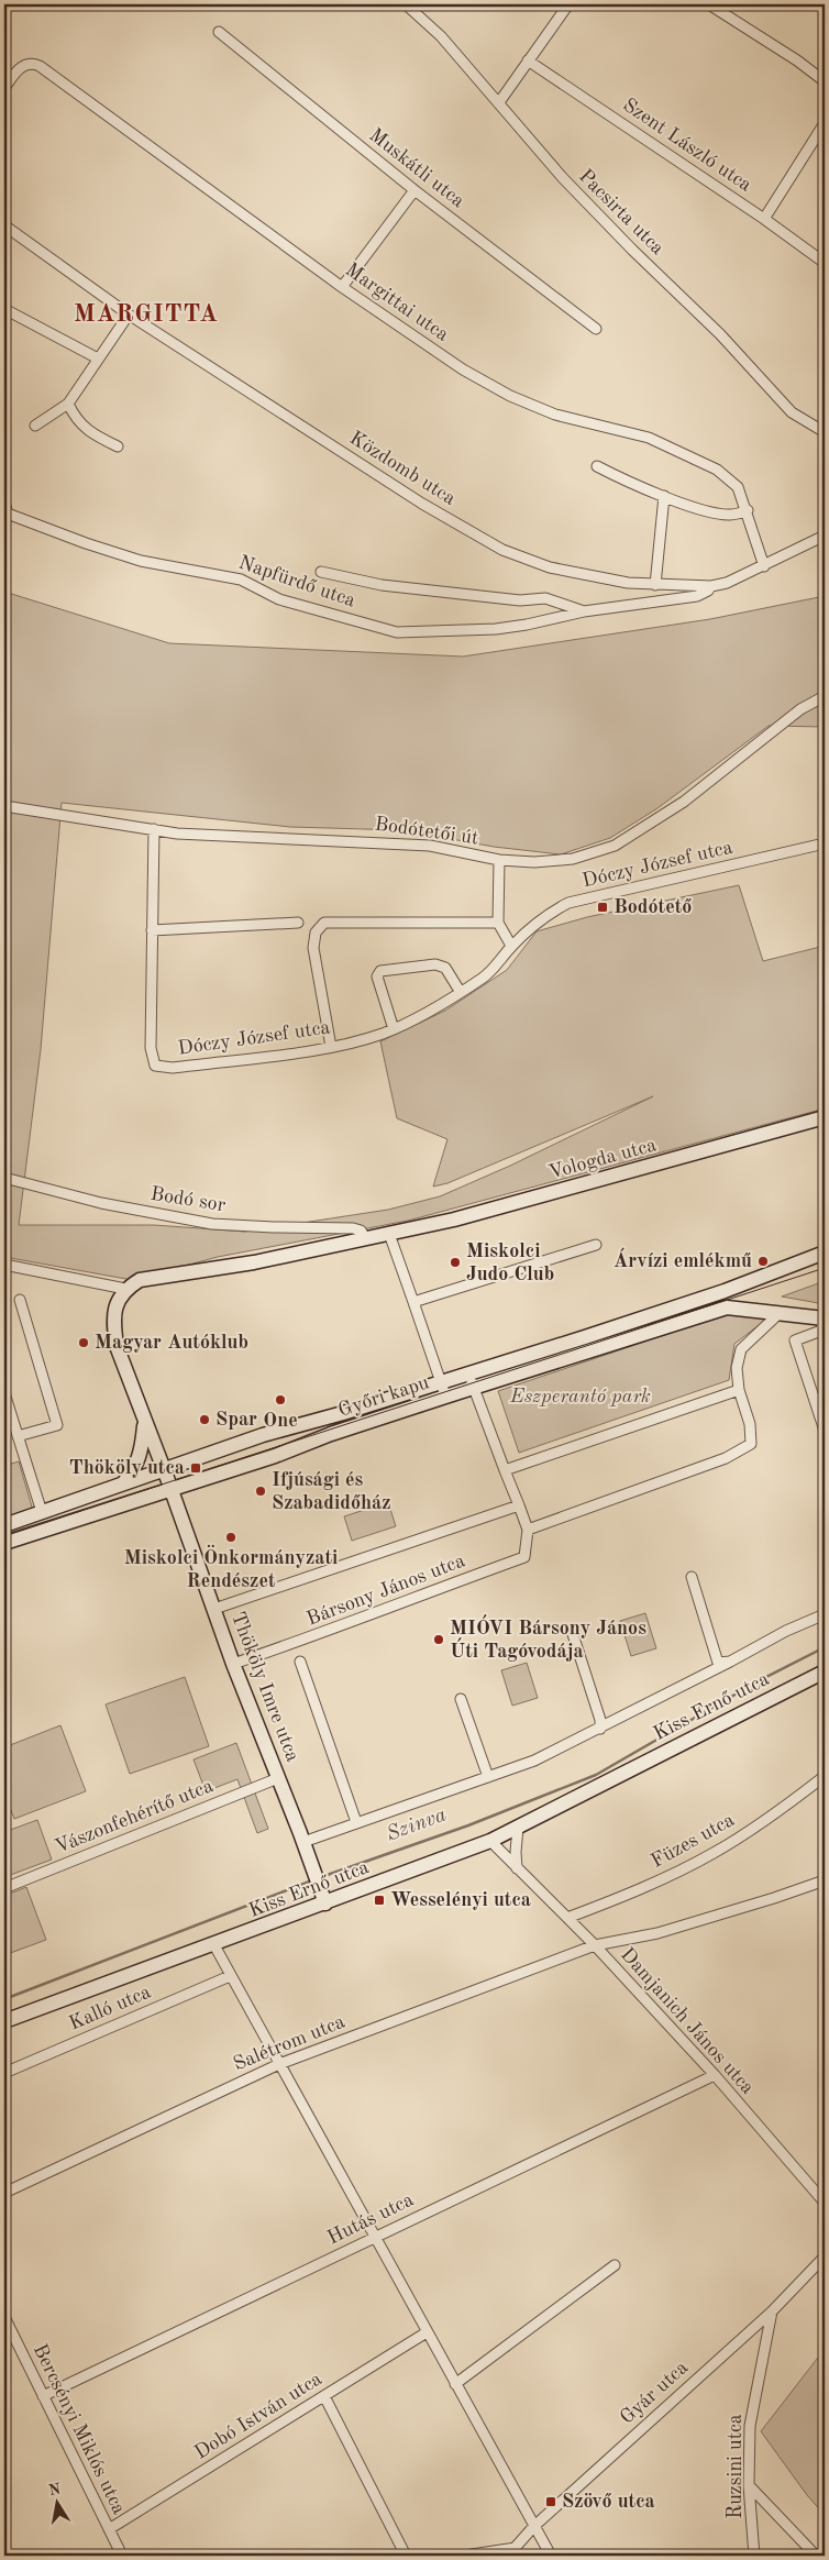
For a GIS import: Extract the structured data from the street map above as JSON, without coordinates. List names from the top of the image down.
{
  "streets": {
    "street": [
      "Szent László utca",
      "Muskátli utca",
      "Pacsirta utca",
      "Margittai utca",
      "Közdomb utca",
      "Napfürdő utca",
      "Bodótetői út",
      "Dóczy József utca",
      "Vologda utca",
      "Bodó sor",
      "Győri kapu",
      "Bársony János utca",
      "Thököly Imre utca",
      "Kiss Ernő utca",
      "Vászonfehérítő utca",
      "Füzes utca",
      "Kalló utca",
      "Damjanich János utca",
      "Salétrom utca",
      "Hutás utca",
      "Gyár utca",
      "Dobó István utca",
      "Bercsényi Miklós utca",
      "Ruzsini utca"
    ]
  },
  "crossings": [
    ["Margittai utca", "Közdomb utca"],
    ["Közdomb utca", "Napfürdő utca"],
    ["Bodótetői út", "Dóczy József utca"],
    ["Vologda utca", "Bodó sor"],
    ["Vologda utca", "Thököly Imre utca"],
    ["Győri kapu", "Bársony János utca"],
    ["Győri kapu", "Thököly Imre utca"],
    ["Bársony János utca", "Thököly Imre utca"],
    ["Thököly Imre utca", "Kiss Ernő utca"],
    ["Thököly Imre utca", "Vászonfehérítő utca"],
    ["Kiss Ernő utca", "Damjanich János utca"],
    ["Füzes utca", "Damjanich János utca"],
    ["Damjanich János utca", "Salétrom utca"],
    ["Damjanich János utca", "Hutás utca"],
    ["Hutás utca", "Bercsényi Miklós utca"],
    ["Gyár utca", "Ruzsini utca"],
    ["Dobó István utca", "Bercsényi Miklós utca"]
  ],
  "districts": ["MARGITTA"],
  "water": ["Szinva"],
  "parks": ["Eszperantó park"],
  "places": {
    "transit": [
      "Bodótető",
      "Thököly utca",
      "Wesselényi utca",
      "Szövő utca"
    ],
    "other": [
      "Árvízi emlékmű",
      "Miskolci Judo Club",
      "Magyar Autóklub",
      "One",
      "Spar",
      "Ifjúsági és Szabadidőház",
      "Miskolci Önkormányzati Rendészet",
      "MIÓVI Bársony János Úti Tagóvodája"
    ]
  },
  "north": "top"
}
